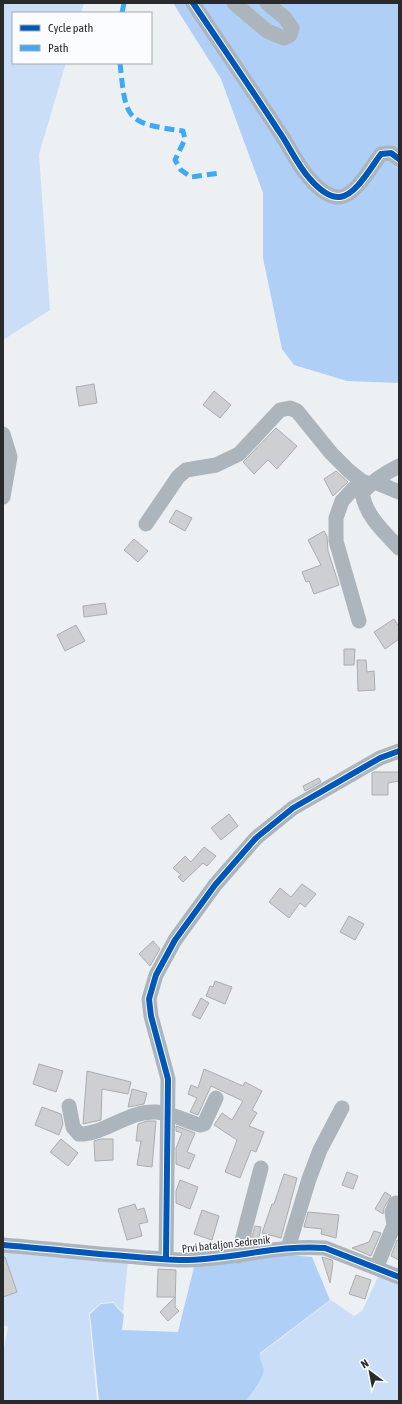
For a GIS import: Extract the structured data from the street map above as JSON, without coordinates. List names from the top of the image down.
{
  "streets": {
    "street": ["Prvi bataljon Sedrenik"]
  },
  "legend": ["Cycle path", "Path"],
  "north": "top left"
}
